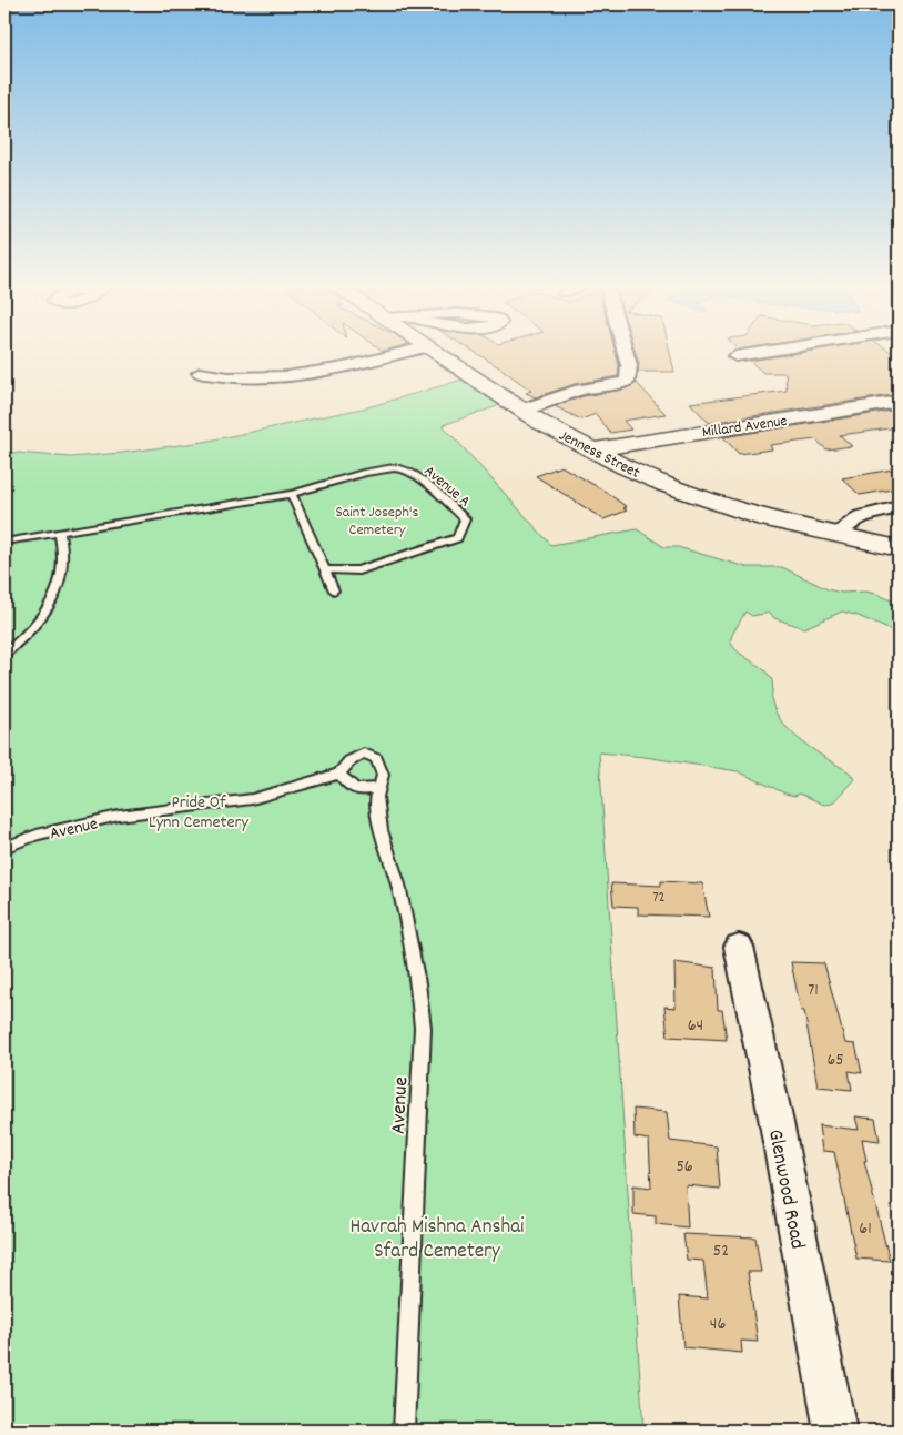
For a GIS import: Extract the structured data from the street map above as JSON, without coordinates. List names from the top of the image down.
{
  "streets": {
    "street": ["Millard Avenue", "Jenness Street", "Glenwood Road"],
    "lane": ["Avenue A", "Avenue"]
  },
  "crossings": [
    ["Millard Avenue", "Jenness Street"]
  ],
  "parks": ["Saint Joseph's Cemetery", "Pride Of Lynn Cemetery", "Havrah Mishna Anshai Sfard Cemetery"],
  "house_numbers": [
    "72",
    "71",
    "64",
    "65",
    "56",
    "61",
    "52",
    "46"
  ]
}
